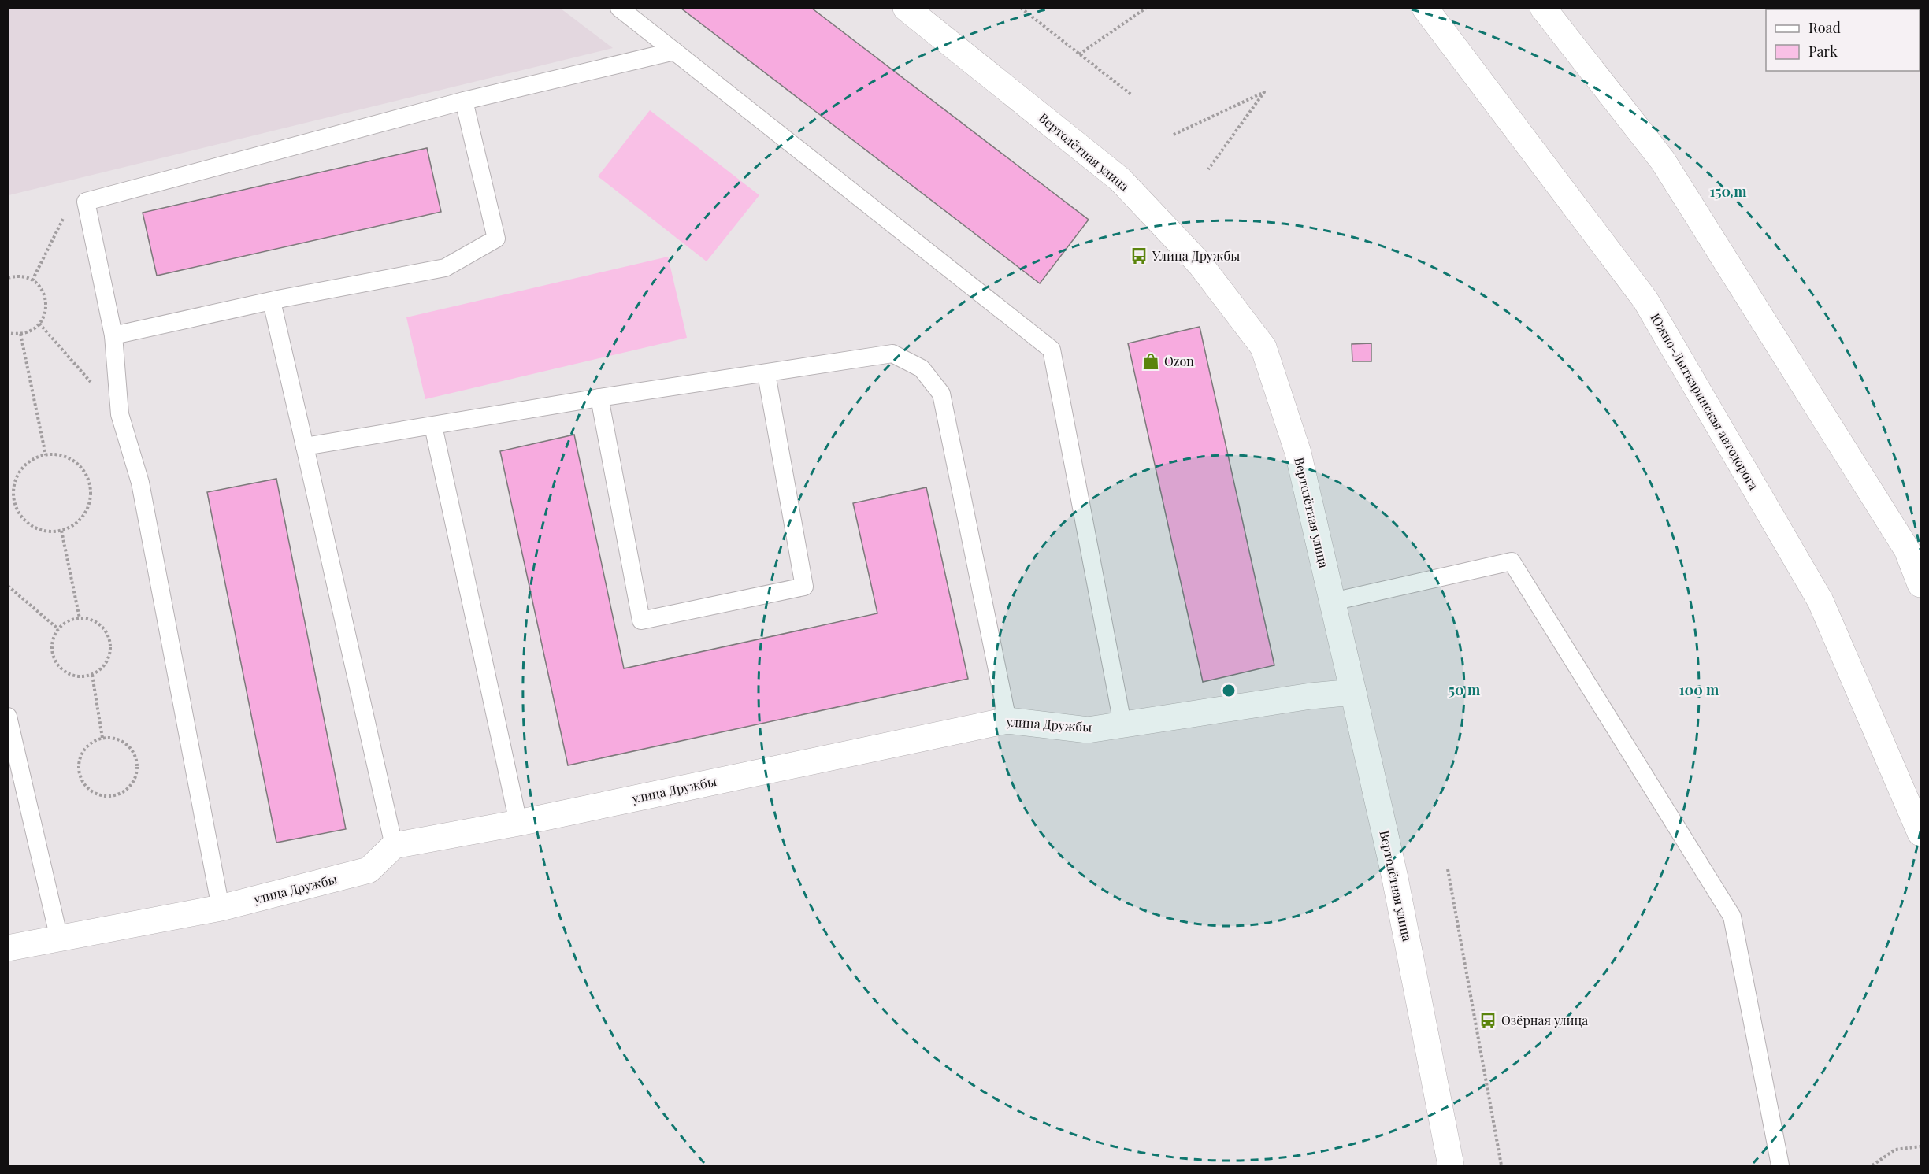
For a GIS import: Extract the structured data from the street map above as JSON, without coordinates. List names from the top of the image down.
{
  "streets": {
    "street": ["Вертолётная улица", "Южно-Лыткаринская автодорога", "улица Дружбы"]
  },
  "crossings": [
    ["Вертолётная улица", "улица Дружбы"]
  ],
  "places": {
    "bus stop": ["Улица Дружбы", "Озёрная улица"],
    "shop": ["Ozon"]
  },
  "legend": ["Road", "Park"],
  "rings": ["150 m", "50 m", "100 m"]
}
